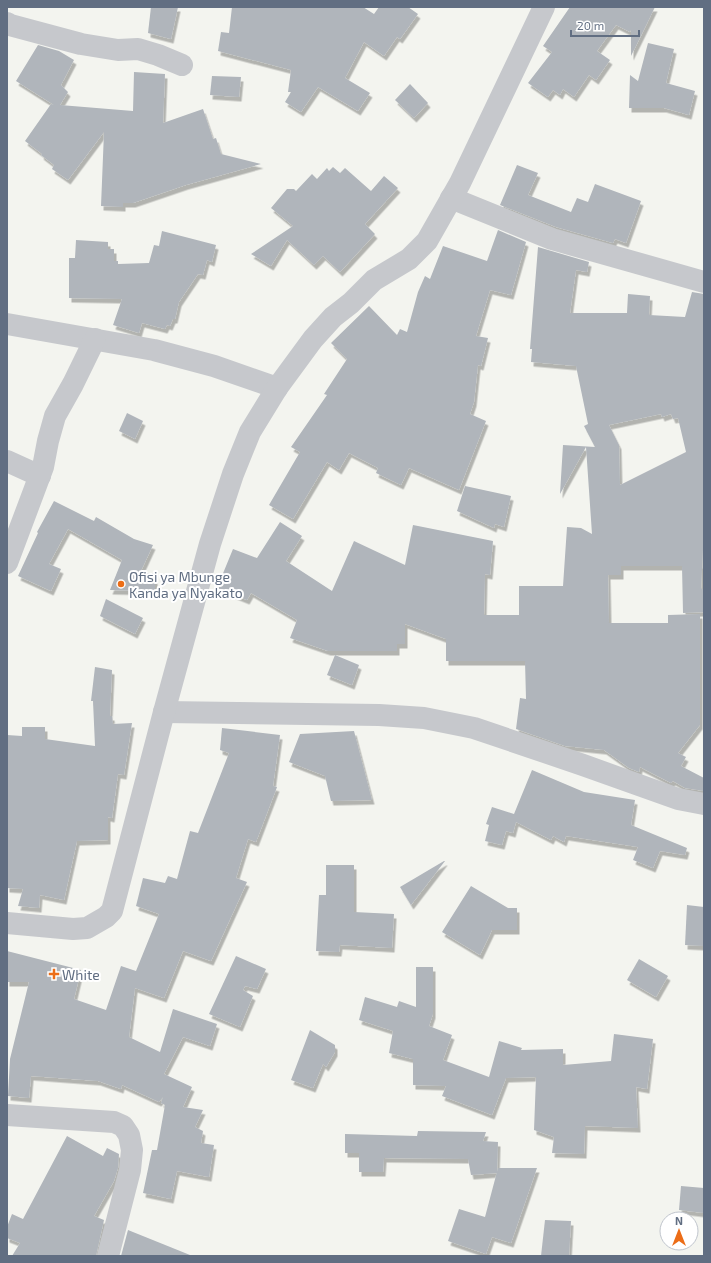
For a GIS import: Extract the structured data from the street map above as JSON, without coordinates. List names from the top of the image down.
{
  "places": {
    "other": ["Ofisi ya Mbunge Kanda ya Nyakato"],
    "health": ["White"]
  },
  "scale_bar": "20 m",
  "north": "top"
}
